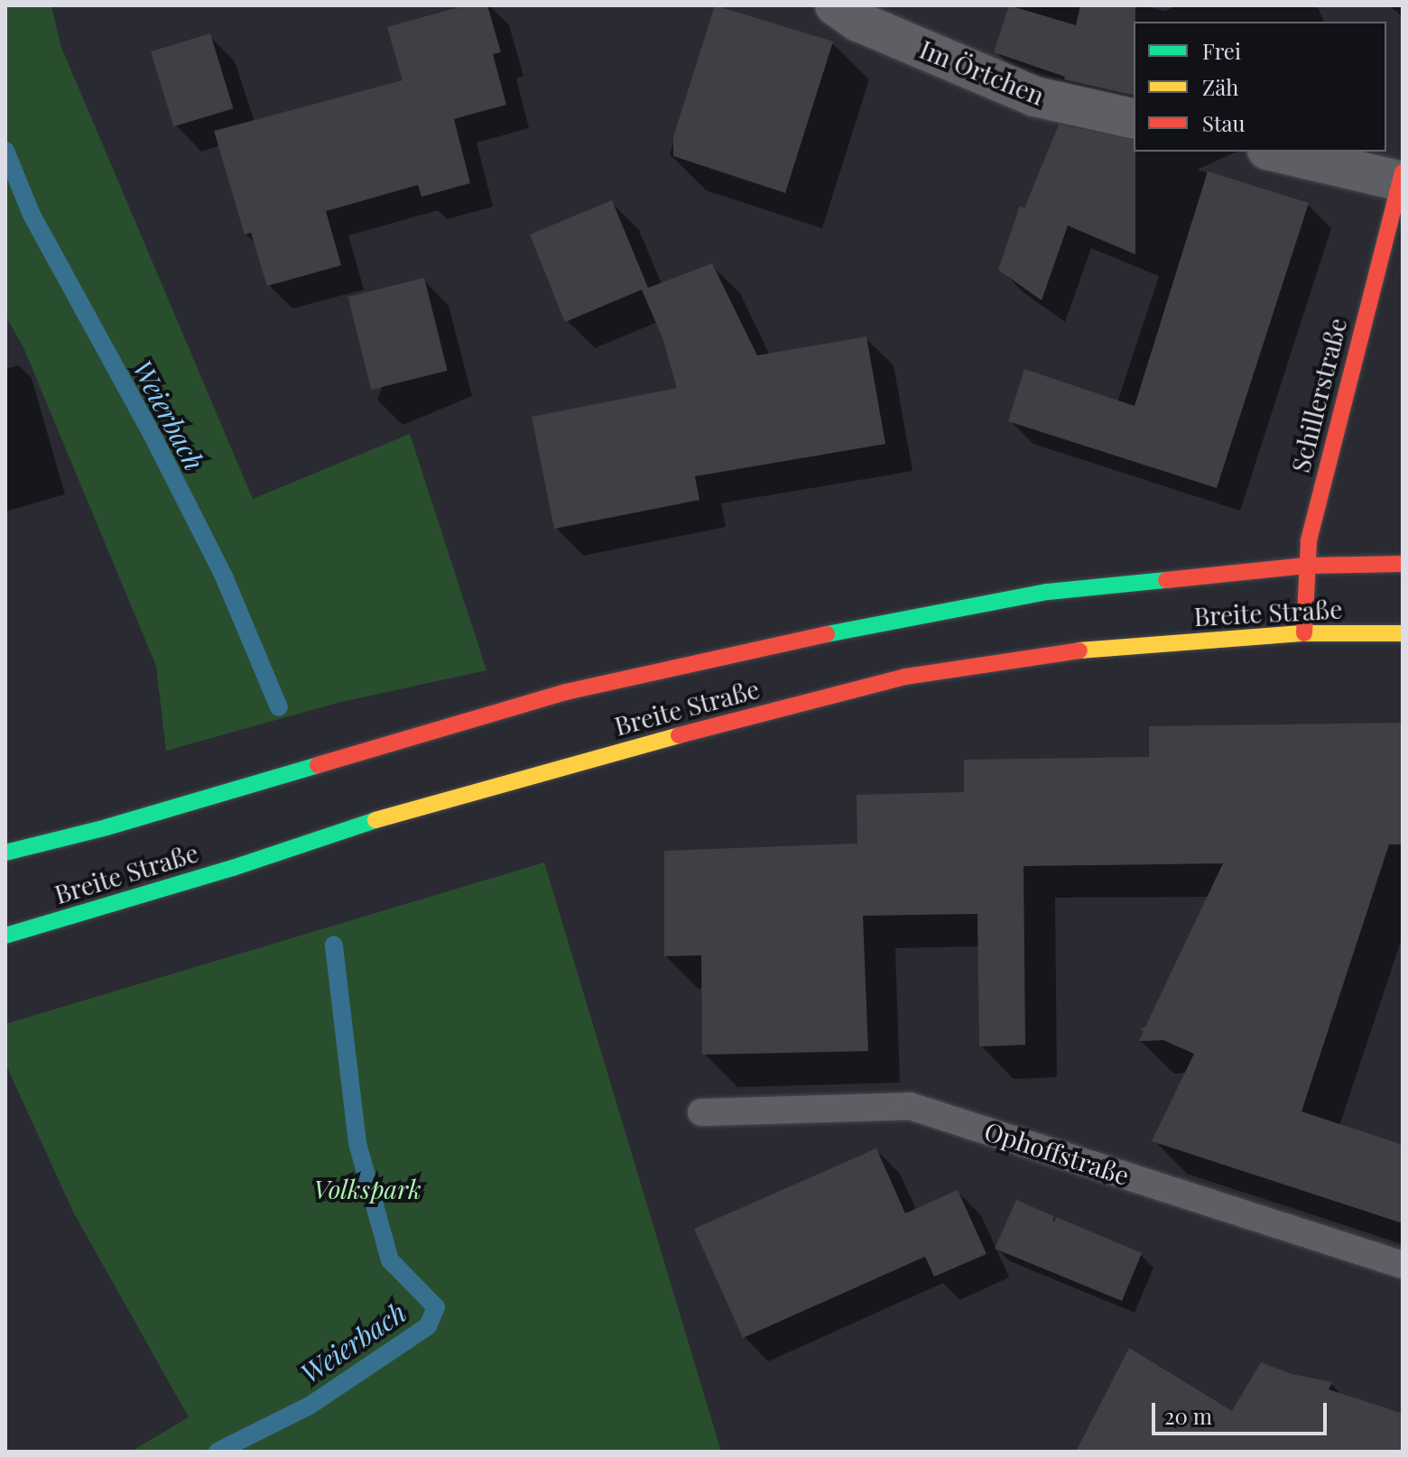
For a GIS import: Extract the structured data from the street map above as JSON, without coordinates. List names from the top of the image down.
{
  "streets": {
    "main road": ["Schillerstraße", "Breite Straße"],
    "street": ["Im Örtchen"],
    "lane": ["Ophoffstraße"]
  },
  "crossings": [
    ["Schillerstraße", "Breite Straße"]
  ],
  "water": ["Weierbach"],
  "parks": ["Volkspark"],
  "legend": ["Frei", "Zäh", "Stau"],
  "scale_bar": "20 m"
}
